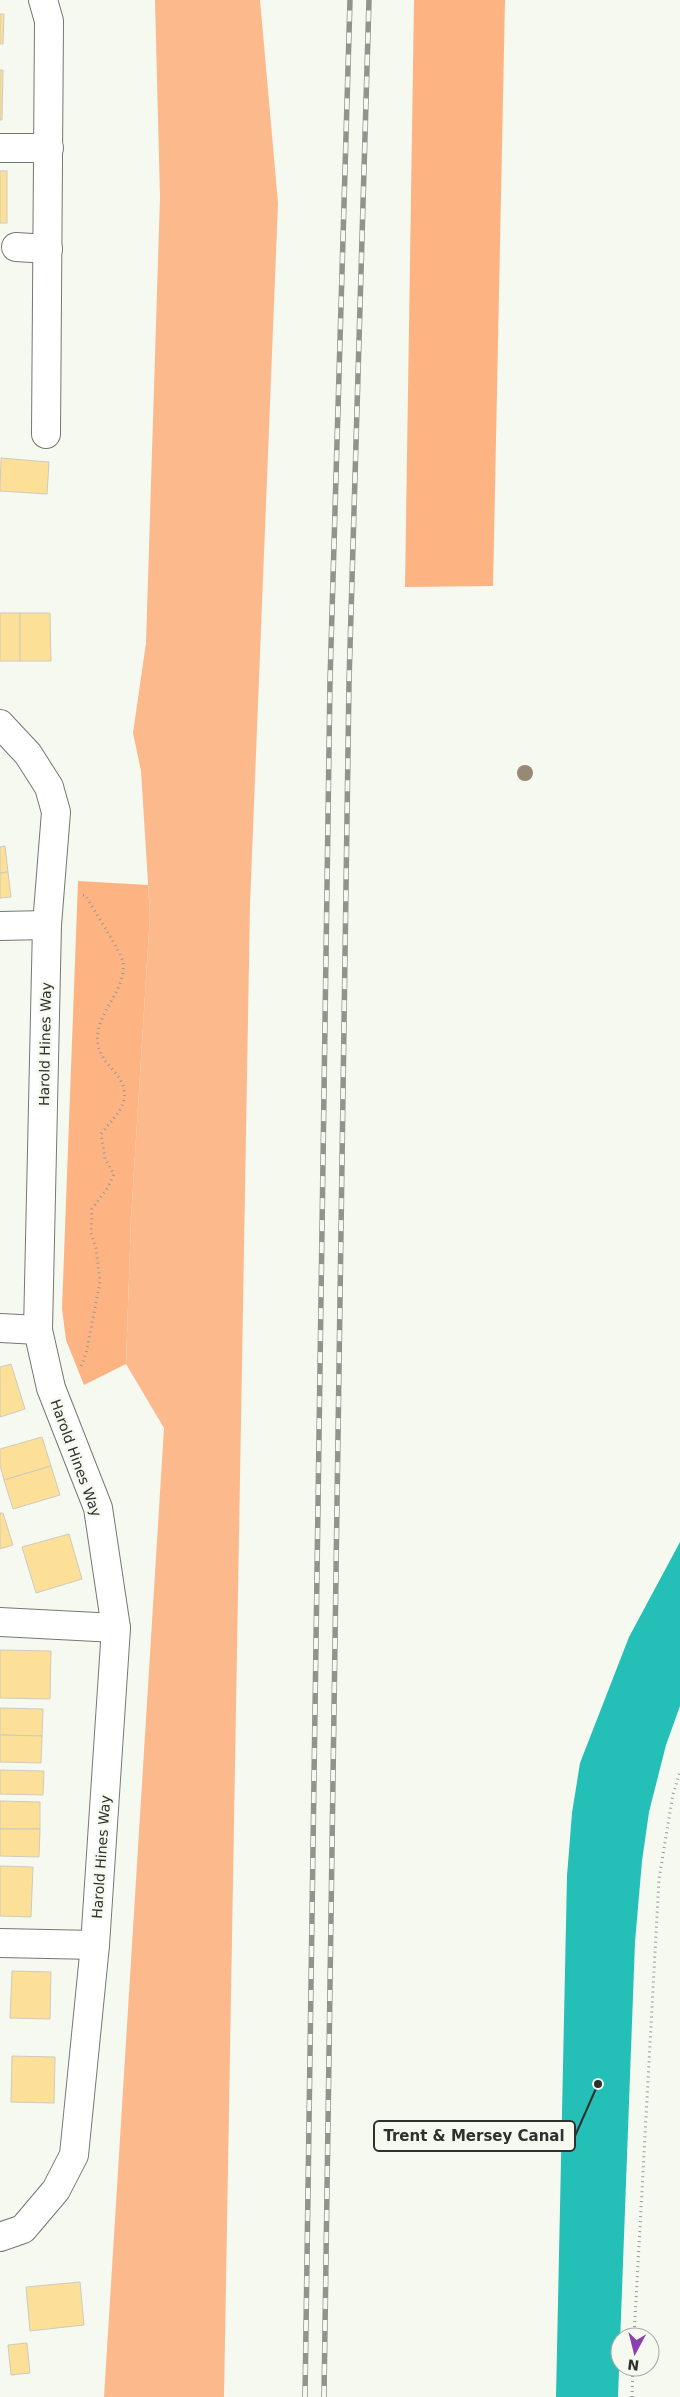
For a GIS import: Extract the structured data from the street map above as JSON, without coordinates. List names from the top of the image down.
{
  "streets": {
    "street": ["Harold Hines Way"]
  },
  "places": ["Trent & Mersey Canal"],
  "north": "bottom"
}
